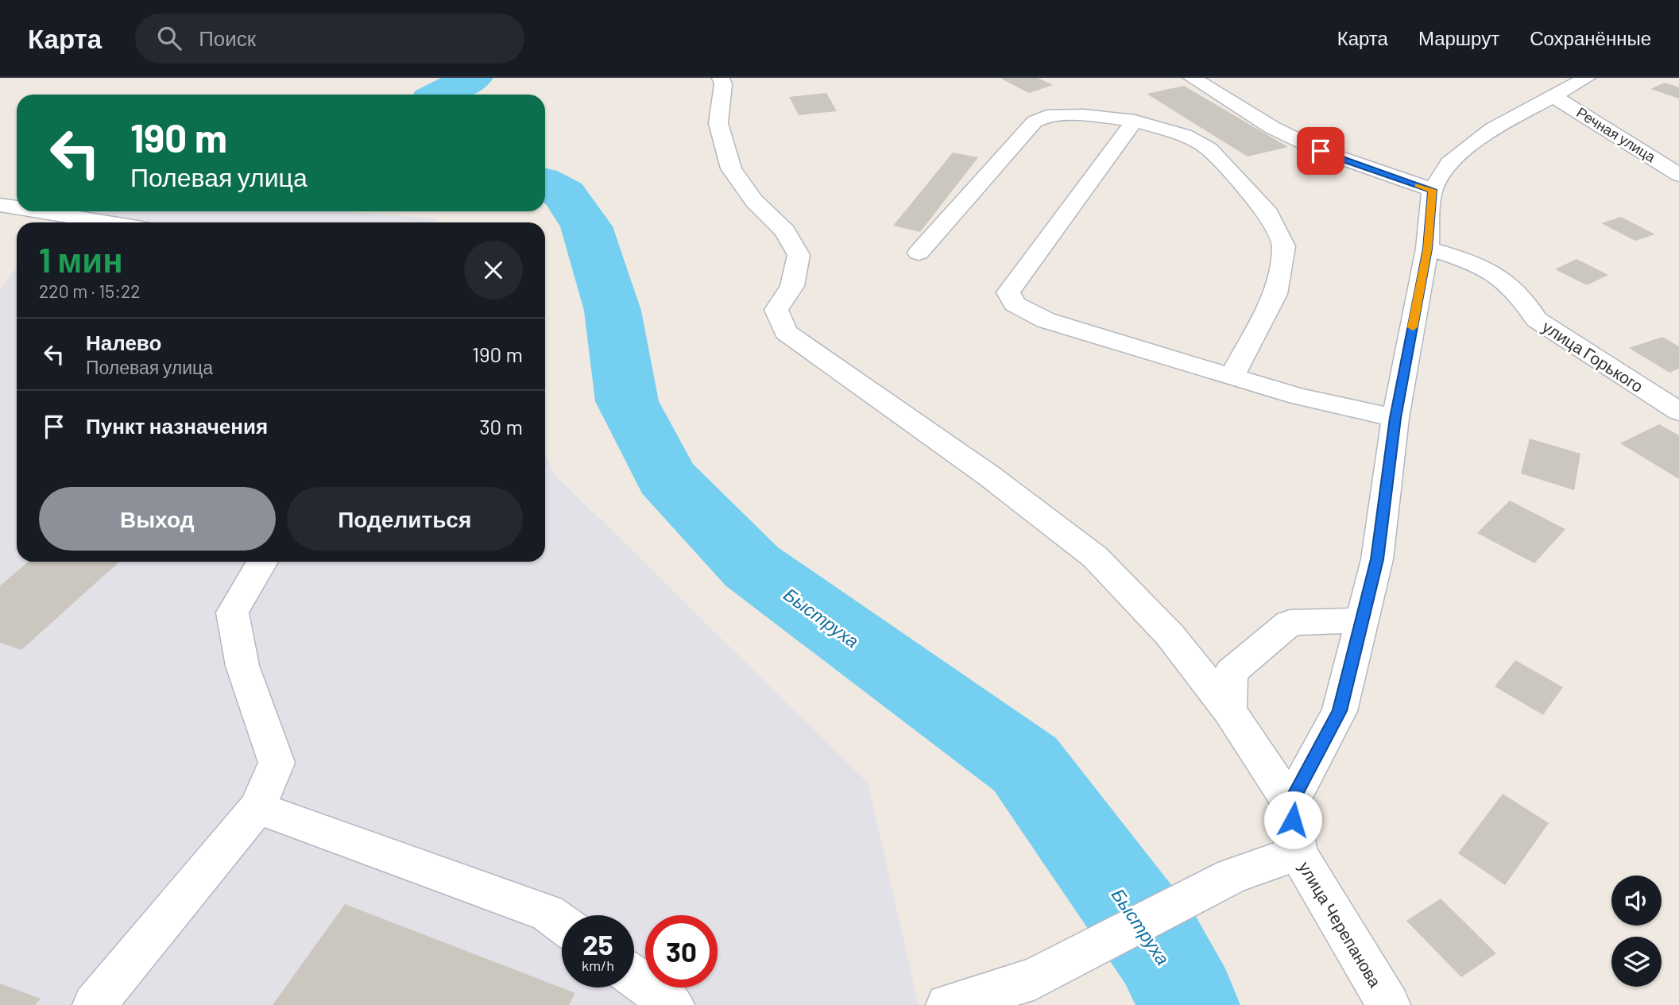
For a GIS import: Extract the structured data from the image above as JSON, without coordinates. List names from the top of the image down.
{
  "streets": {
    "street": ["Речная улица", "улица Горького", "улица Черепанова"]
  },
  "water": ["Быструха"],
  "page": {
    "header": "Карта",
    "search": "Поиск",
    "nav": ["Карта", "Маршрут", "Сохранённые"],
    "turn": ["190 m", "Полевая улица"],
    "heading": ["1 мин", "220 m · 15:22"],
    "list": [
      {
        "name": "Налево",
        "note": "Полевая улица",
        "value": "190 m"
      },
      {
        "name": "Пункт назначения",
        "value": "30 m"
      }
    ],
    "buttons": ["Выход", "Поделиться"],
    "speed": "25 km/h",
    "limit": "30"
  }
}
